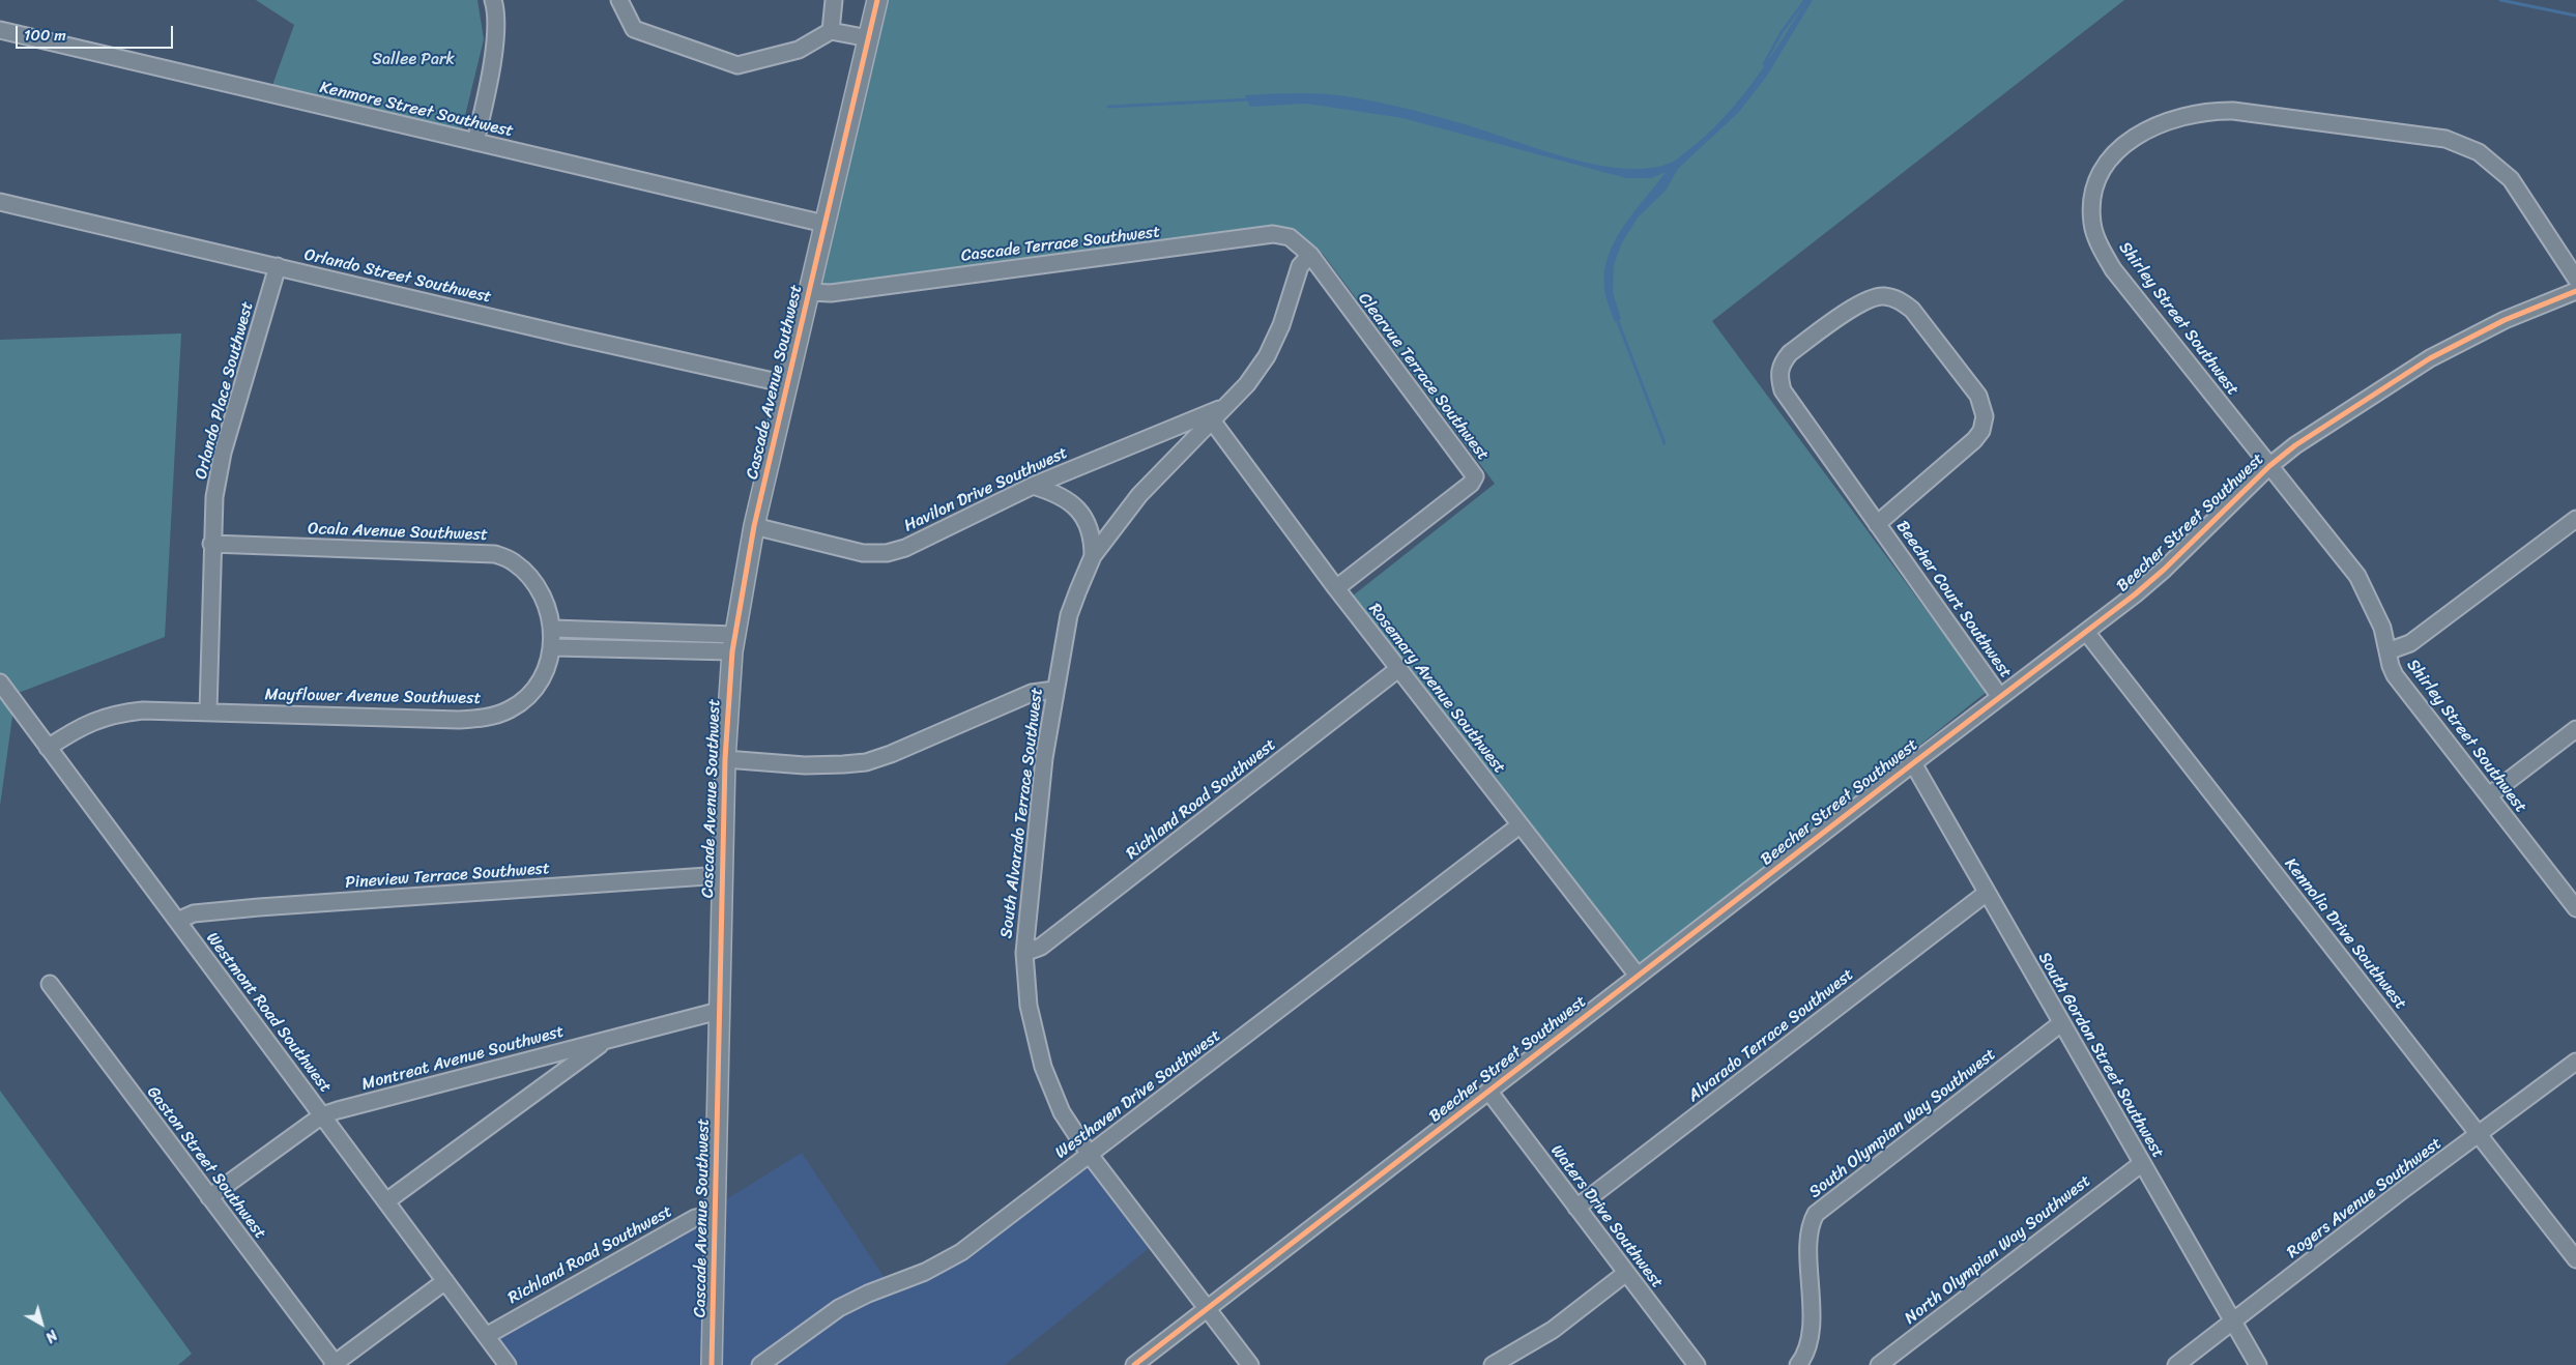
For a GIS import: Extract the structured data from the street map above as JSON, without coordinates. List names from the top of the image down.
{
  "streets": {
    "main road": ["Cascade Avenue Southwest"],
    "street": [
      "Kenmore Street Southwest",
      "Cascade Terrace Southwest",
      "Orlando Street Southwest",
      "Shirley Street Southwest",
      "Clearvue Terrace Southwest",
      "Orlando Place Southwest",
      "Havilon Drive Southwest",
      "Beecher Street Southwest",
      "Ocala Avenue Southwest",
      "Beecher Court Southwest",
      "Rosemary Avenue Southwest",
      "Mayflower Avenue Southwest",
      "Richland Road Southwest",
      "South Alvarado Terrace Southwest",
      "Pineview Terrace Southwest",
      "Kennolia Drive Southwest",
      "Westmont Road Southwest",
      "Alvarado Terrace Southwest",
      "South Gordon Street Southwest",
      "Montreat Avenue Southwest",
      "Westhaven Drive Southwest",
      "South Olympian Way Southwest",
      "Gaston Street Southwest",
      "Rogers Avenue Southwest",
      "Waters Drive Southwest",
      "North Olympian Way Southwest"
    ]
  },
  "crossings": [
    ["Kenmore Street Southwest", "Cascade Avenue Southwest"],
    ["Cascade Terrace Southwest", "Clearvue Terrace Southwest"],
    ["Cascade Terrace Southwest", "Cascade Avenue Southwest"],
    ["Cascade Terrace Southwest", "South Alvarado Terrace Southwest"],
    ["Orlando Street Southwest", "Cascade Avenue Southwest"],
    ["Orlando Street Southwest", "Orlando Place Southwest"],
    ["Shirley Street Southwest", "Beecher Street Southwest"],
    ["Clearvue Terrace Southwest", "Rosemary Avenue Southwest"],
    ["Clearvue Terrace Southwest", "South Alvarado Terrace Southwest"],
    ["Cascade Avenue Southwest", "Havilon Drive Southwest"],
    ["Cascade Avenue Southwest", "Richland Road Southwest"],
    ["Cascade Avenue Southwest", "Pineview Terrace Southwest"],
    ["Cascade Avenue Southwest", "Montreat Avenue Southwest"],
    ["Orlando Place Southwest", "Ocala Avenue Southwest"],
    ["Orlando Place Southwest", "Mayflower Avenue Southwest"],
    ["Havilon Drive Southwest", "South Alvarado Terrace Southwest"],
    ["Beecher Street Southwest", "Beecher Court Southwest"],
    ["Beecher Street Southwest", "Rosemary Avenue Southwest"],
    ["Beecher Street Southwest", "South Alvarado Terrace Southwest"],
    ["Beecher Street Southwest", "Kennolia Drive Southwest"],
    ["Beecher Street Southwest", "South Gordon Street Southwest"],
    ["Beecher Street Southwest", "Waters Drive Southwest"],
    ["Ocala Avenue Southwest", "Mayflower Avenue Southwest"],
    ["Rosemary Avenue Southwest", "Richland Road Southwest"],
    ["Rosemary Avenue Southwest", "South Alvarado Terrace Southwest"],
    ["Rosemary Avenue Southwest", "Westhaven Drive Southwest"],
    ["Mayflower Avenue Southwest", "Westmont Road Southwest"],
    ["Richland Road Southwest", "South Alvarado Terrace Southwest"],
    ["Richland Road Southwest", "Westmont Road Southwest"],
    ["South Alvarado Terrace Southwest", "Westhaven Drive Southwest"],
    ["Pineview Terrace Southwest", "Westmont Road Southwest"],
    ["Kennolia Drive Southwest", "Rogers Avenue Southwest"],
    ["Westmont Road Southwest", "Montreat Avenue Southwest"],
    ["Alvarado Terrace Southwest", "South Gordon Street Southwest"],
    ["Alvarado Terrace Southwest", "Waters Drive Southwest"],
    ["South Gordon Street Southwest", "South Olympian Way Southwest"],
    ["South Gordon Street Southwest", "Rogers Avenue Southwest"],
    ["South Gordon Street Southwest", "North Olympian Way Southwest"],
    ["Montreat Avenue Southwest", "Gaston Street Southwest"]
  ],
  "parks": ["Sallee Park"],
  "scale_bar": "100 m",
  "north": "bottom right"
}
